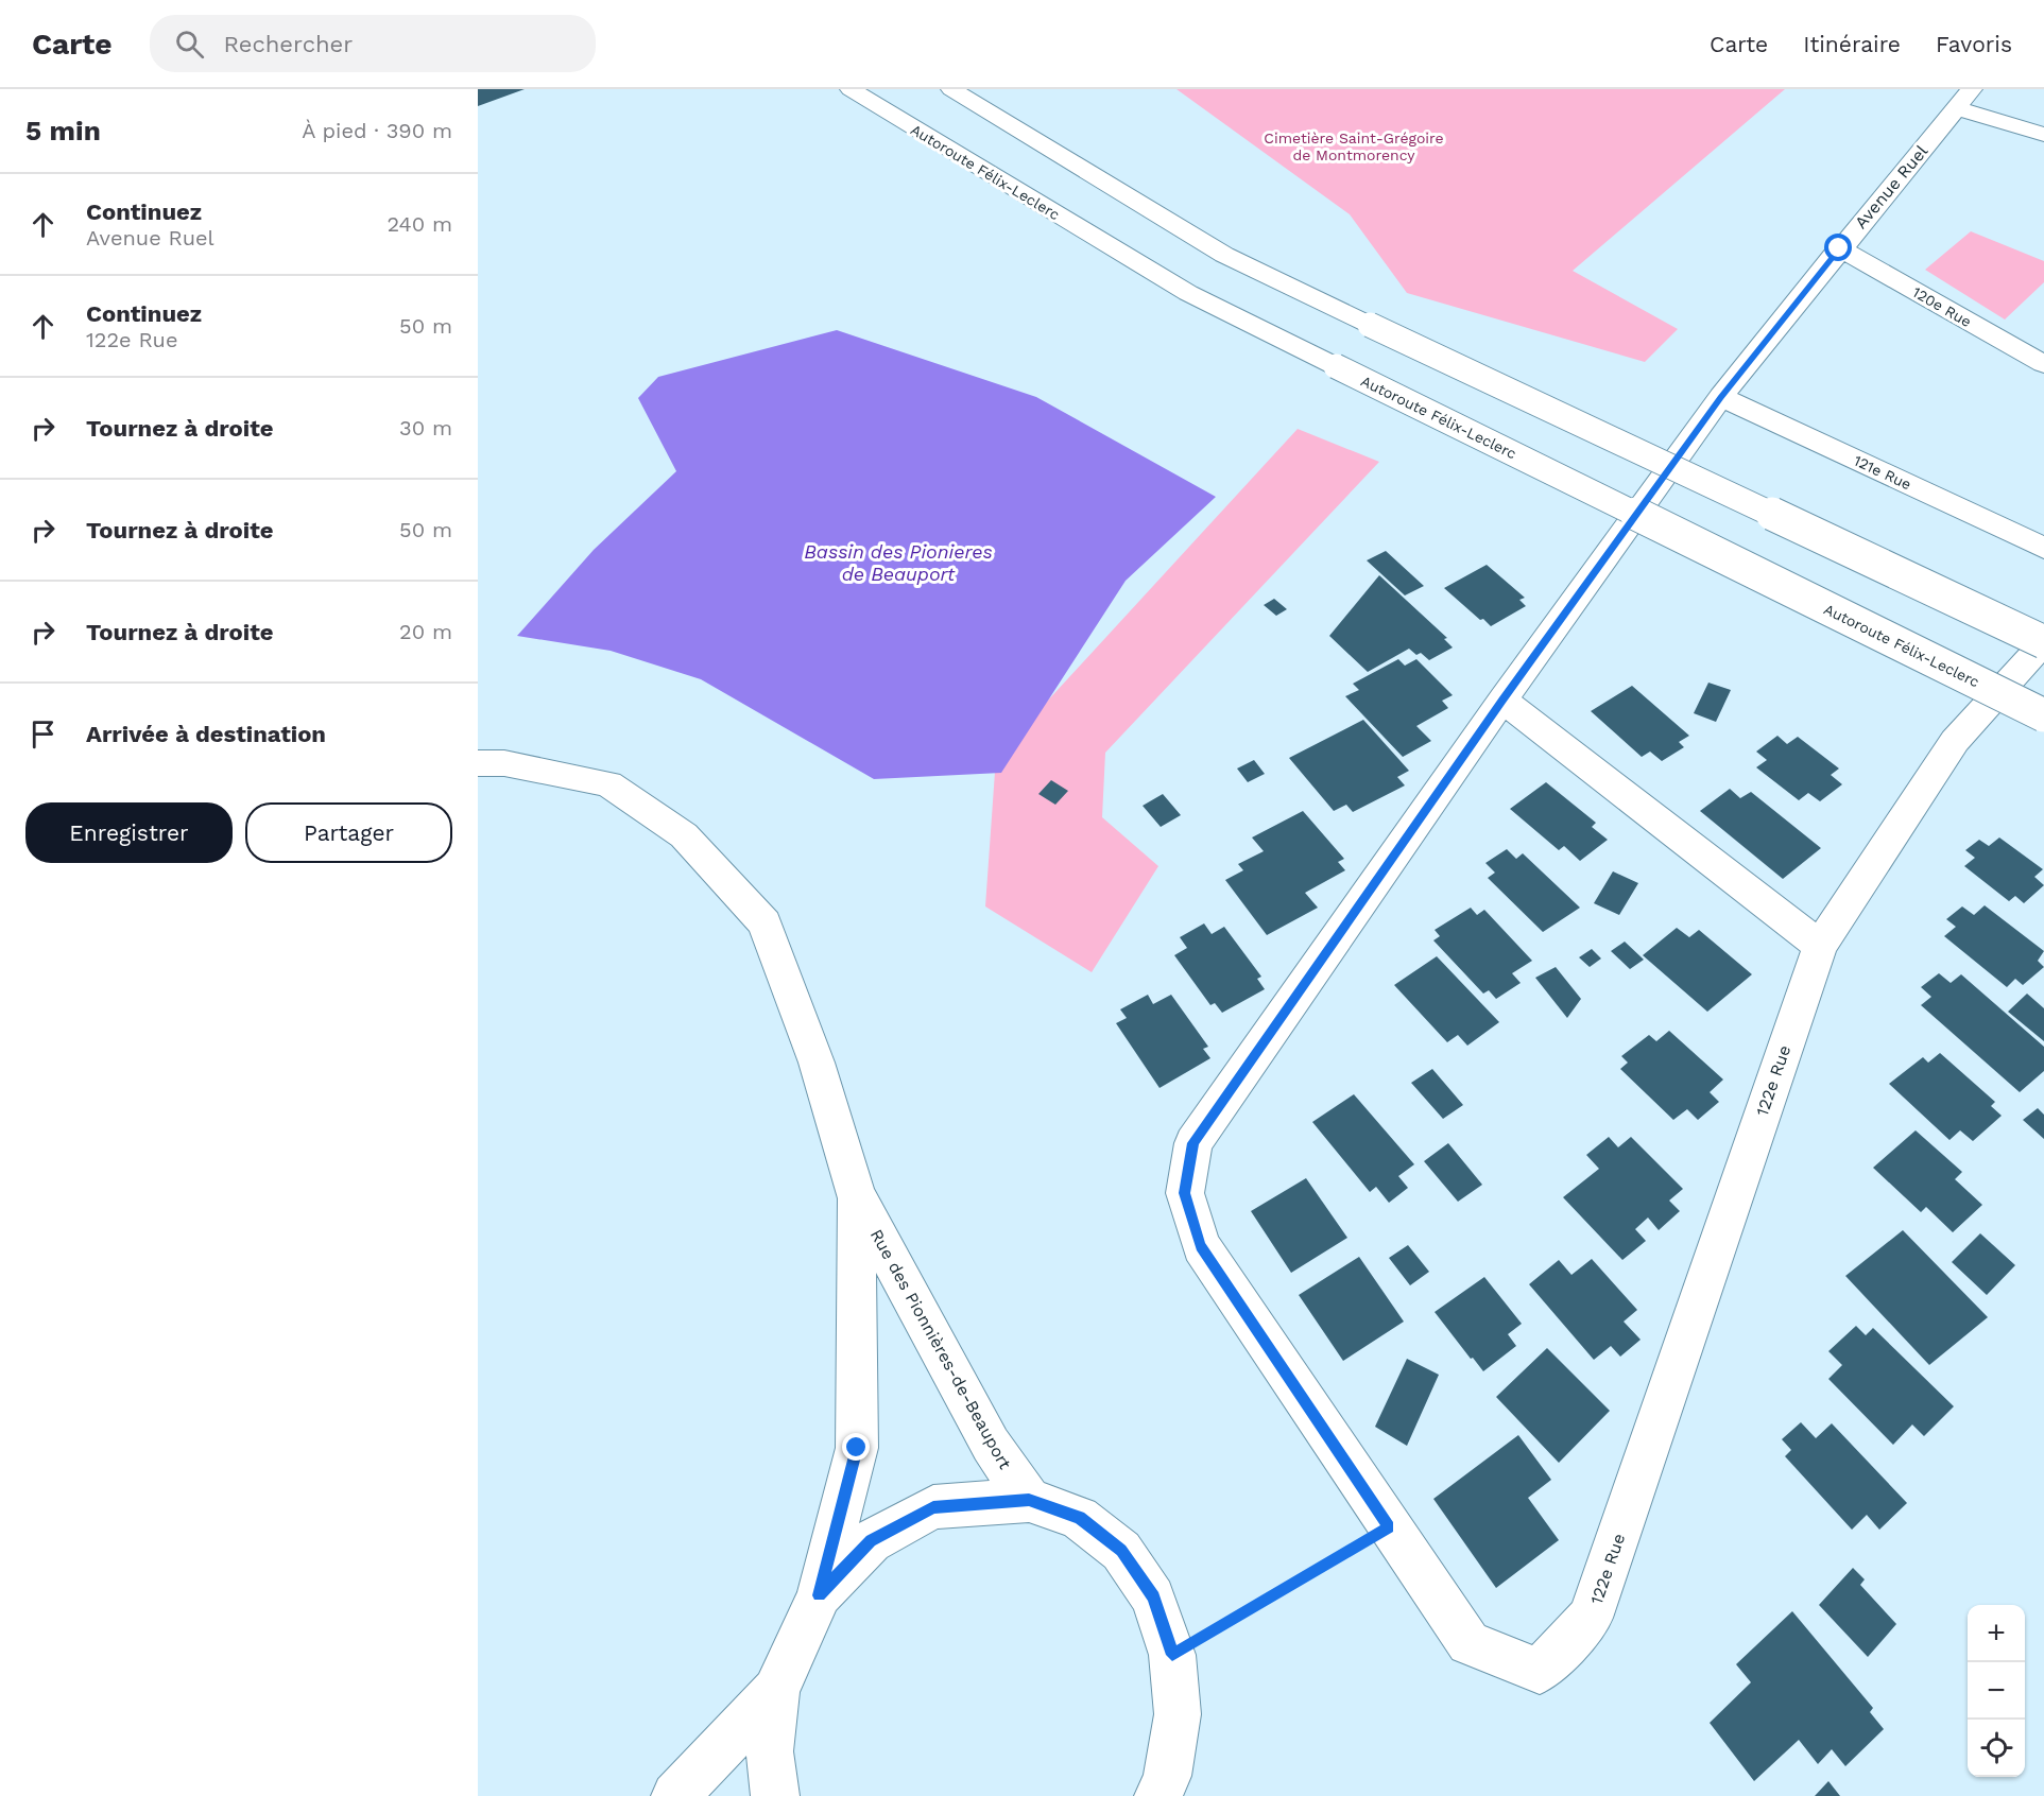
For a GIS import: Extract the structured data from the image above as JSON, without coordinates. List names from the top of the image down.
{
  "streets": {
    "main road": [
      "Autoroute Félix-Leclerc",
      "Avenue Ruel",
      "120e Rue",
      "121e Rue",
      "122e Rue",
      "Rue des Pionnières-de-Beauport"
    ]
  },
  "crossings": [
    ["Avenue Ruel", "120e Rue"],
    ["Avenue Ruel", "121e Rue"],
    ["Avenue Ruel", "122e Rue"]
  ],
  "water": ["Bassin des Pionieres de Beauport"],
  "parks": ["Cimetière Saint-Grégoire de Montmorency"],
  "page": {
    "header": "Carte",
    "search": "Rechercher",
    "nav": ["Carte", "Itinéraire", "Favoris"],
    "heading": ["5 min", "À pied · 390 m"],
    "list": [
      ["Continuez", "Avenue Ruel", "240 m"],
      ["Continuez", "122e Rue", "50 m"],
      ["Tournez à droite", "30 m"],
      ["Tournez à droite", "50 m"],
      ["Tournez à droite", "20 m"],
      "Arrivée à destination"
    ],
    "buttons": ["Enregistrer", "Partager"],
    "map_buttons": ["+", "−"]
  }
}
